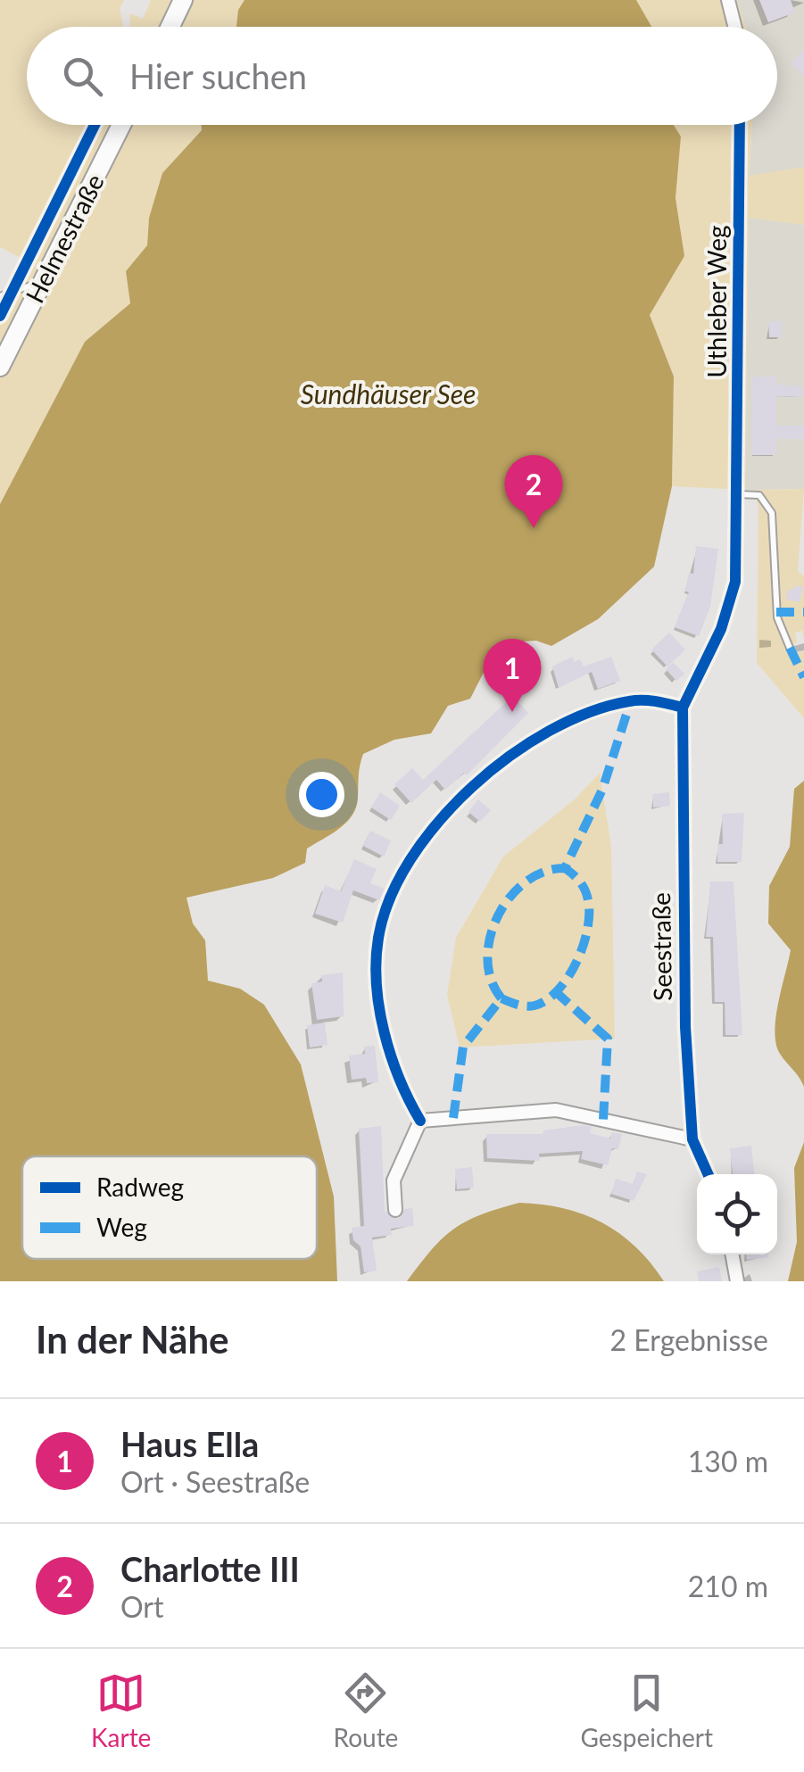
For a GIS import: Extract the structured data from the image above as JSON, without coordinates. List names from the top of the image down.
{
  "streets": {
    "main road": ["Helmestraße"],
    "street": ["Uthleber Weg", "Seestraße"]
  },
  "crossings": [
    ["Uthleber Weg", "Seestraße"]
  ],
  "water": ["Sundhäuser See"],
  "legend": ["Radweg", "Weg"],
  "page": {
    "search": "Hier suchen",
    "pins": ["2", "1"],
    "heading": ["In der Nähe", "2 Ergebnisse"],
    "list": [
      {
        "mark": "1",
        "name": "Haus Ella",
        "note": "Ort · Seestraße",
        "value": "130 m"
      },
      {
        "mark": "2",
        "name": "Charlotte III",
        "note": "Ort",
        "value": "210 m"
      }
    ],
    "nav": ["Karte", "Route", "Gespeichert"]
  }
}
